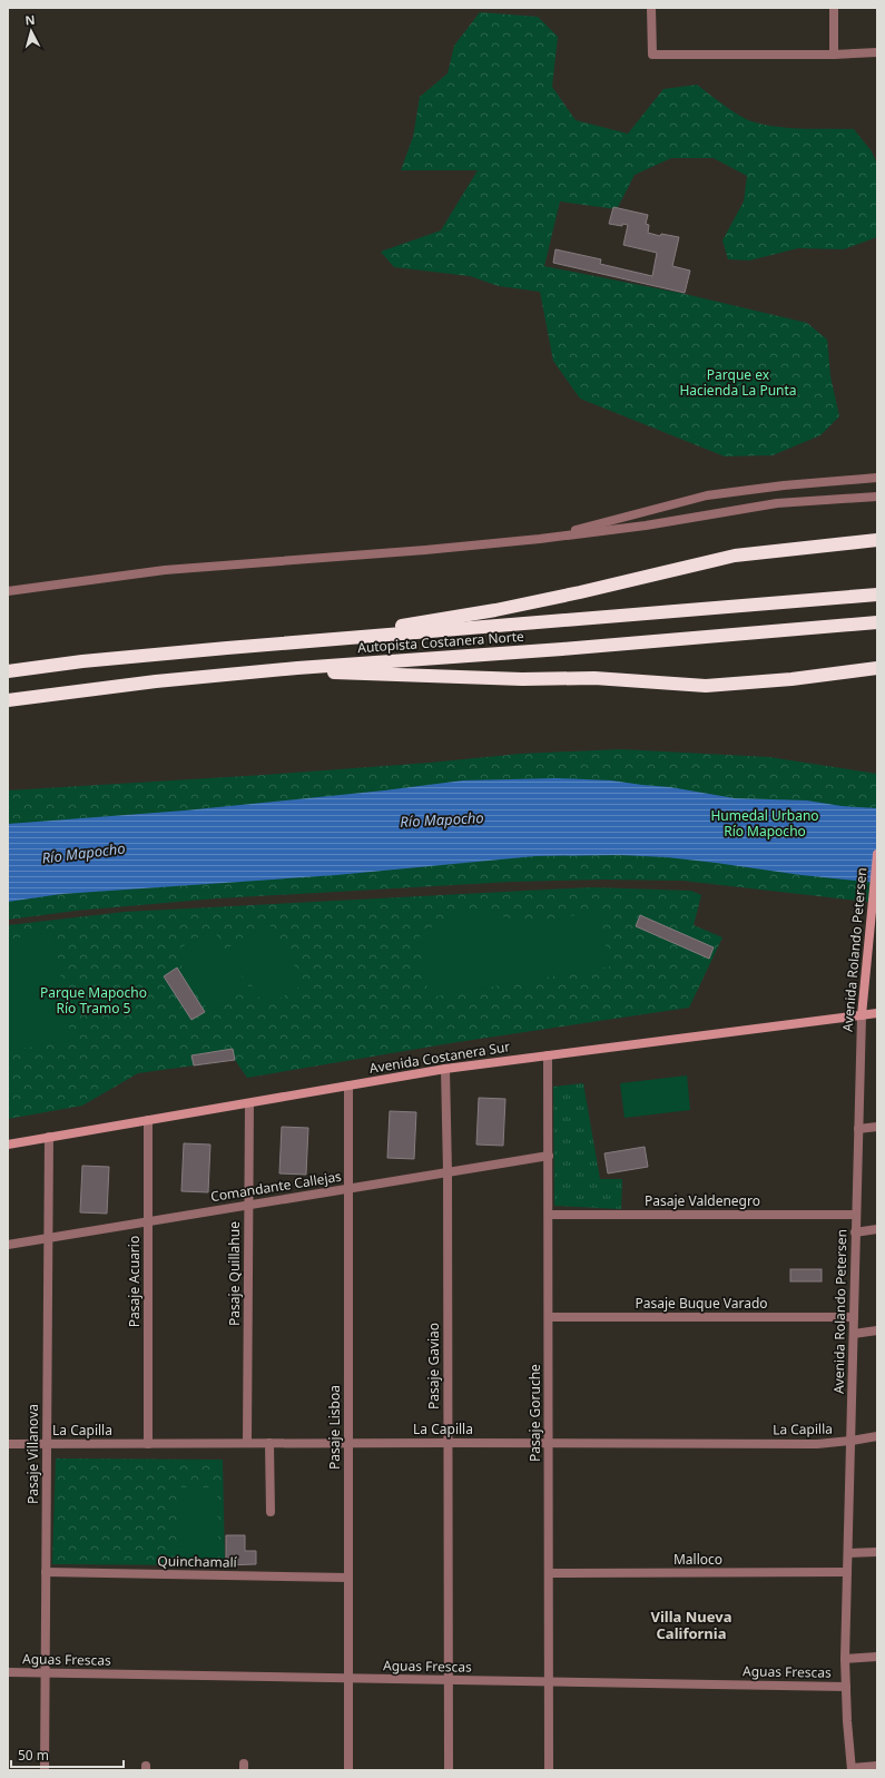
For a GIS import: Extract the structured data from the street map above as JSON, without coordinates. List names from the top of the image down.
{
  "streets": {
    "highway": ["Autopista Costanera Norte"],
    "main road": ["Avenida Rolando Petersen", "Avenida Costanera Sur"],
    "street": [
      "Comandante Callejas",
      "Pasaje Valdenegro",
      "Pasaje Quillahue",
      "Pasaje Acuario",
      "Pasaje Buque Varado",
      "Pasaje Gaviao",
      "Pasaje Goruche",
      "Pasaje Lisboa",
      "La Capilla",
      "Pasaje Villanova",
      "Malloco",
      "Quinchamalí",
      "Aguas Frescas"
    ]
  },
  "crossings": [
    ["Avenida Rolando Petersen", "Avenida Costanera Sur"],
    ["Avenida Rolando Petersen", "Pasaje Valdenegro"],
    ["Avenida Rolando Petersen", "Pasaje Buque Varado"],
    ["Avenida Rolando Petersen", "La Capilla"],
    ["Avenida Rolando Petersen", "Malloco"],
    ["Avenida Rolando Petersen", "Aguas Frescas"],
    ["Avenida Costanera Sur", "Pasaje Quillahue"],
    ["Avenida Costanera Sur", "Pasaje Acuario"],
    ["Avenida Costanera Sur", "Pasaje Gaviao"],
    ["Avenida Costanera Sur", "Pasaje Goruche"],
    ["Avenida Costanera Sur", "Pasaje Lisboa"],
    ["Avenida Costanera Sur", "Pasaje Villanova"],
    ["Comandante Callejas", "Pasaje Quillahue"],
    ["Comandante Callejas", "Pasaje Acuario"],
    ["Comandante Callejas", "Pasaje Gaviao"],
    ["Comandante Callejas", "Pasaje Goruche"],
    ["Comandante Callejas", "Pasaje Lisboa"],
    ["Comandante Callejas", "Pasaje Villanova"],
    ["Pasaje Valdenegro", "Pasaje Goruche"],
    ["Pasaje Quillahue", "La Capilla"],
    ["Pasaje Acuario", "La Capilla"],
    ["Pasaje Buque Varado", "Pasaje Goruche"],
    ["Pasaje Gaviao", "La Capilla"],
    ["Pasaje Gaviao", "Aguas Frescas"],
    ["Pasaje Goruche", "La Capilla"],
    ["Pasaje Goruche", "Malloco"],
    ["Pasaje Goruche", "Aguas Frescas"],
    ["Pasaje Lisboa", "La Capilla"],
    ["Pasaje Lisboa", "Quinchamalí"],
    ["Pasaje Lisboa", "Aguas Frescas"],
    ["La Capilla", "Pasaje Villanova"],
    ["Pasaje Villanova", "Quinchamalí"],
    ["Pasaje Villanova", "Aguas Frescas"]
  ],
  "districts": ["Villa Nueva California"],
  "water": ["Río Mapocho"],
  "parks": ["Parque ex Hacienda La Punta", "Humedal Urbano Río Mapocho", "Parque Mapocho Río Tramo 5"],
  "scale_bar": "50 m",
  "north": "top"
}
